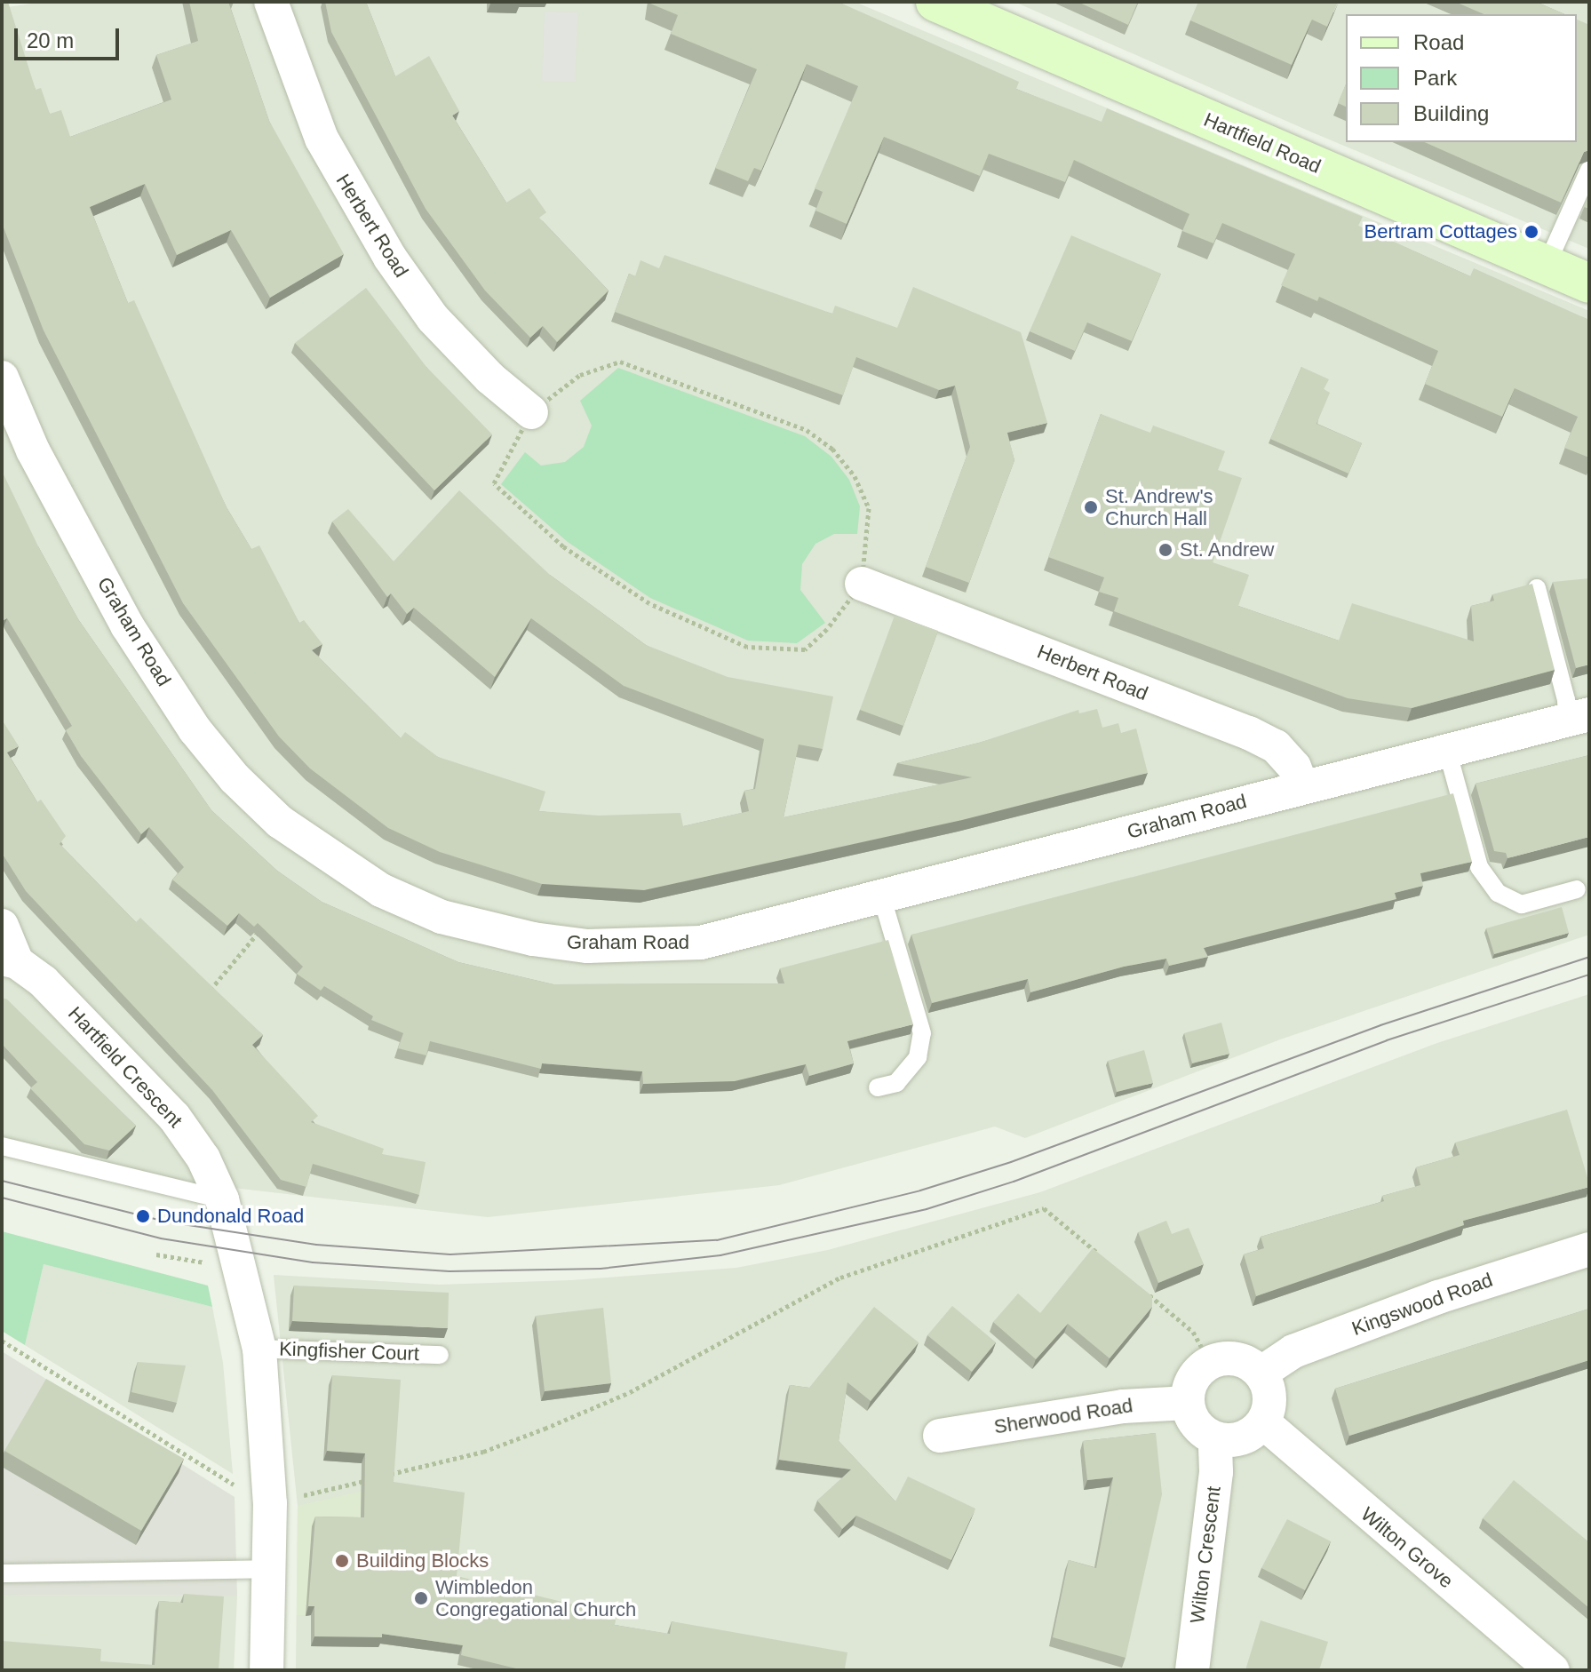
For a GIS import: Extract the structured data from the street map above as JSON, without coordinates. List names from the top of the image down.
{
  "streets": {
    "main road": ["Hartfield Road"],
    "street": [
      "Herbert Road",
      "Graham Road",
      "Hartfield Crescent",
      "Kingswood Road",
      "Sherwood Road",
      "Wilton Grove",
      "Wilton Crescent"
    ],
    "lane": ["Kingfisher Court"]
  },
  "crossings": [
    ["Herbert Road", "Graham Road"],
    ["Kingswood Road", "Sherwood Road"],
    ["Kingswood Road", "Wilton Grove"],
    ["Kingswood Road", "Wilton Crescent"],
    ["Sherwood Road", "Wilton Grove"],
    ["Sherwood Road", "Wilton Crescent"],
    ["Wilton Grove", "Wilton Crescent"]
  ],
  "places": [
    "Bertram Cottages",
    "St. Andrew's Church Hall",
    "St. Andrew",
    "Dundonald Road",
    "Building Blocks",
    "Wimbledon Congregational Church"
  ],
  "legend": ["Road", "Park", "Building"],
  "scale_bar": "20 m"
}
